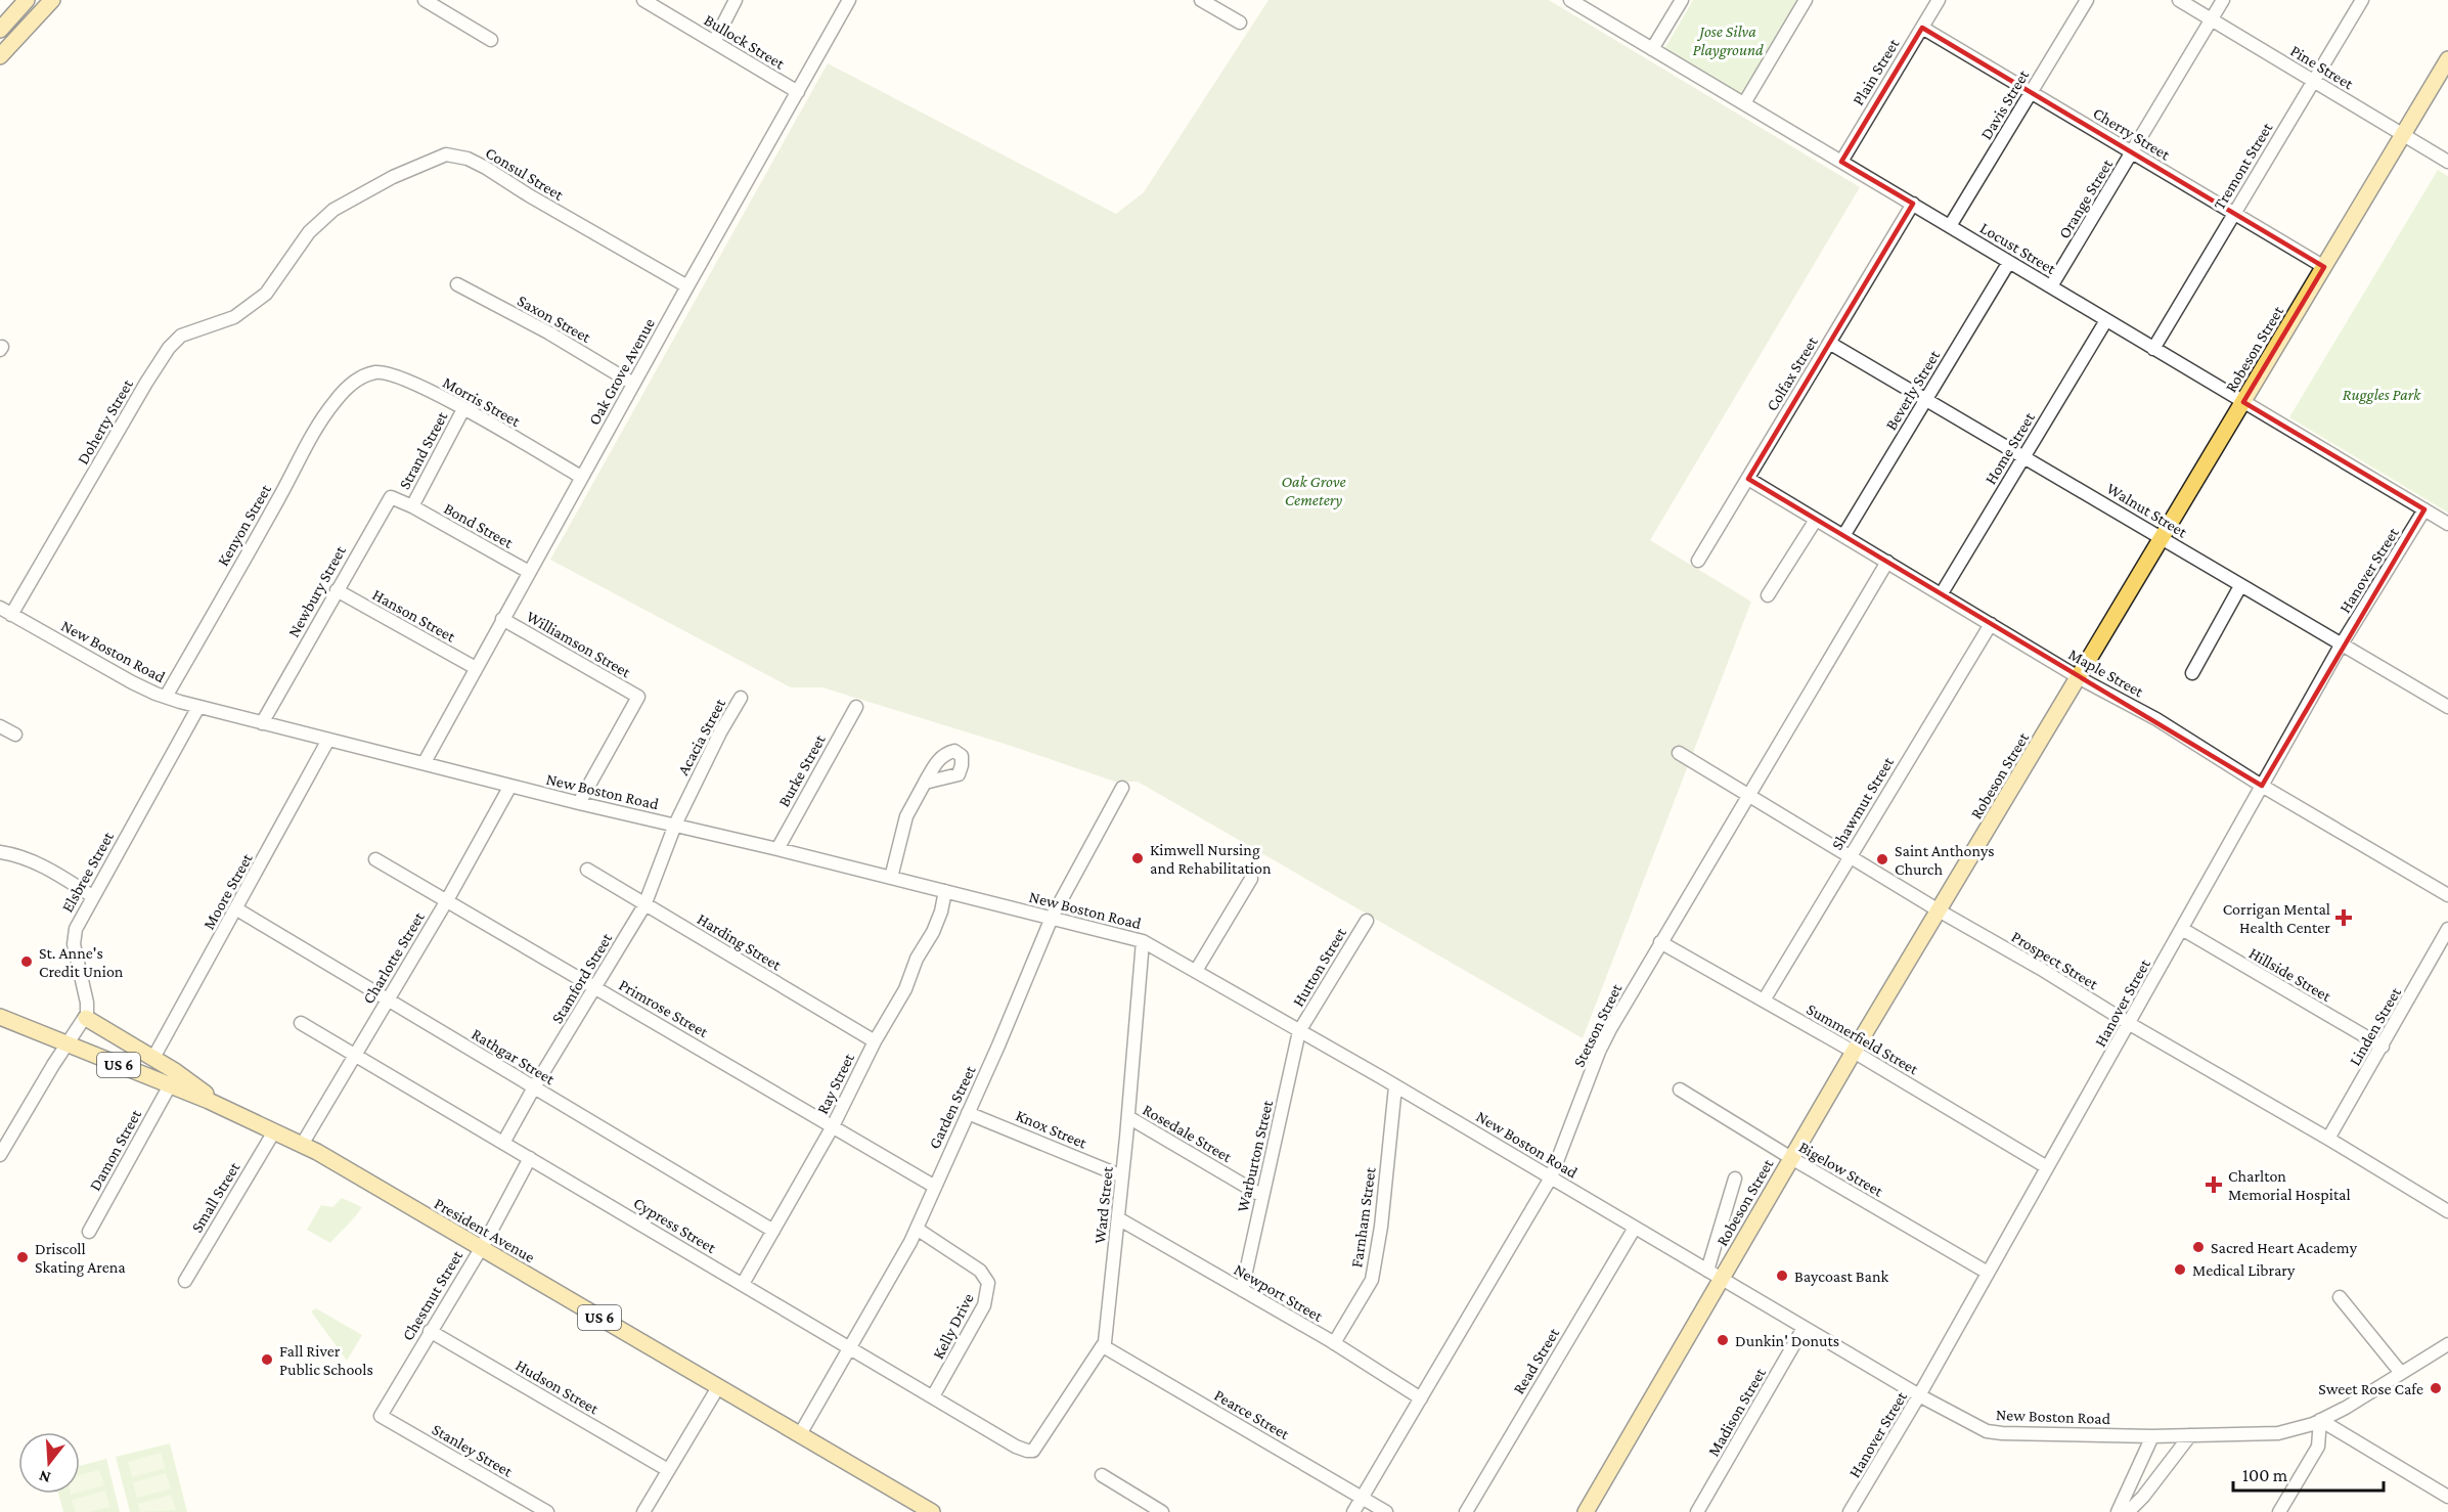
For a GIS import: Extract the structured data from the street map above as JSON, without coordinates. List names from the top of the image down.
{
  "streets": {
    "main road": ["Robeson Street", "US 6", "President Avenue"],
    "street": [
      "Bullock Street",
      "Pine Street",
      "Plain Street",
      "Davis Street",
      "Cherry Street",
      "Tremont Street",
      "Consul Street",
      "Orange Street",
      "Locust Street",
      "Saxon Street",
      "Oak Grove Avenue",
      "Colfax Street",
      "Beverly Street",
      "Morris Street",
      "Doherty Street",
      "Home Street",
      "Strand Street",
      "Walnut Street",
      "Kenyon Street",
      "Bond Street",
      "Hanover Street",
      "Newbury Street",
      "Hanson Street",
      "Williamson Street",
      "New Boston Road",
      "Maple Street",
      "Acacia Street",
      "Burke Street",
      "Shawmut Street",
      "Elsbree Street",
      "Moore Street",
      "Harding Street",
      "Charlotte Street",
      "Prospect Street",
      "Hutton Street",
      "Hillside Street",
      "Stamford Street",
      "Primrose Street",
      "Stetson Street",
      "Linden Street",
      "Summerfield Street",
      "Rathgar Street",
      "Ray Street",
      "Garden Street",
      "Knox Street",
      "Rosedale Street",
      "Damon Street",
      "Warburton Street",
      "Bigelow Street",
      "Small Street",
      "Ward Street",
      "Farnham Street",
      "Cypress Street",
      "Newport Street",
      "Chestnut Street",
      "Kelly Drive",
      "Read Street",
      "Hudson Street",
      "Madison Street",
      "Pearce Street",
      "Stanley Street"
    ]
  },
  "crossings": [
    ["Bullock Street", "Oak Grove Avenue"],
    ["Pine Street", "Tremont Street"],
    ["Pine Street", "Orange Street"],
    ["Pine Street", "Robeson Street"],
    ["Plain Street", "Cherry Street"],
    ["Plain Street", "Locust Street"],
    ["Davis Street", "Cherry Street"],
    ["Davis Street", "Locust Street"],
    ["Cherry Street", "Tremont Street"],
    ["Cherry Street", "Orange Street"],
    ["Cherry Street", "Robeson Street"],
    ["Tremont Street", "Locust Street"],
    ["Consul Street", "Oak Grove Avenue"],
    ["Consul Street", "Doherty Street"],
    ["Orange Street", "Locust Street"],
    ["Locust Street", "Robeson Street"],
    ["Locust Street", "Colfax Street"],
    ["Locust Street", "Beverly Street"],
    ["Locust Street", "Home Street"],
    ["Locust Street", "Hanover Street"],
    ["Saxon Street", "Oak Grove Avenue"],
    ["Robeson Street", "Walnut Street"],
    ["Robeson Street", "New Boston Road"],
    ["Robeson Street", "Maple Street"],
    ["Robeson Street", "Prospect Street"],
    ["Robeson Street", "Summerfield Street"],
    ["Robeson Street", "Bigelow Street"],
    ["Oak Grove Avenue", "Morris Street"],
    ["Oak Grove Avenue", "Bond Street"],
    ["Oak Grove Avenue", "Hanson Street"],
    ["Oak Grove Avenue", "Williamson Street"],
    ["Oak Grove Avenue", "New Boston Road"],
    ["Colfax Street", "Walnut Street"],
    ["Colfax Street", "Maple Street"],
    ["Beverly Street", "Walnut Street"],
    ["Beverly Street", "Maple Street"],
    ["Morris Street", "Strand Street"],
    ["Morris Street", "Kenyon Street"],
    ["Doherty Street", "New Boston Road"],
    ["Home Street", "Walnut Street"],
    ["Home Street", "Maple Street"],
    ["Strand Street", "Bond Street"],
    ["Strand Street", "Newbury Street"],
    ["Walnut Street", "Hanover Street"],
    ["Kenyon Street", "New Boston Road"],
    ["Bond Street", "Newbury Street"],
    ["Hanover Street", "New Boston Road"],
    ["Hanover Street", "Maple Street"],
    ["Hanover Street", "Prospect Street"],
    ["Hanover Street", "Hillside Street"],
    ["Hanover Street", "Summerfield Street"],
    ["Hanover Street", "Bigelow Street"],
    ["Newbury Street", "Hanson Street"],
    ["Newbury Street", "New Boston Road"],
    ["Williamson Street", "New Boston Road"],
    ["New Boston Road", "Acacia Street"],
    ["New Boston Road", "Burke Street"],
    ["New Boston Road", "Elsbree Street"],
    ["New Boston Road", "Moore Street"],
    ["New Boston Road", "Charlotte Street"],
    ["New Boston Road", "Hutton Street"],
    ["New Boston Road", "Stamford Street"],
    ["New Boston Road", "Stetson Street"],
    ["New Boston Road", "Ray Street"],
    ["New Boston Road", "Garden Street"],
    ["New Boston Road", "Warburton Street"],
    ["New Boston Road", "Ward Street"],
    ["New Boston Road", "Farnham Street"],
    ["New Boston Road", "Read Street"],
    ["New Boston Road", "Madison Street"],
    ["Maple Street", "Shawmut Street"],
    ["Maple Street", "Stetson Street"],
    ["Acacia Street", "Stamford Street"],
    ["Shawmut Street", "Prospect Street"],
    ["Shawmut Street", "Summerfield Street"],
    ["Moore Street", "Rathgar Street"],
    ["Harding Street", "Stamford Street"],
    ["Harding Street", "Ray Street"],
    ["Charlotte Street", "Primrose Street"],
    ["Charlotte Street", "Rathgar Street"],
    ["Charlotte Street", "Cypress Street"],
    ["Charlotte Street", "President Avenue"],
    ["Prospect Street", "Stetson Street"],
    ["Prospect Street", "Linden Street"],
    ["Hutton Street", "Warburton Street"],
    ["Hillside Street", "Linden Street"],
    ["Stamford Street", "Primrose Street"],
    ["Stamford Street", "Rathgar Street"],
    ["Stamford Street", "Cypress Street"],
    ["Primrose Street", "Ray Street"],
    ["Primrose Street", "Garden Street"],
    ["Stetson Street", "Summerfield Street"],
    ["Stetson Street", "Newport Street"],
    ["Stetson Street", "Pearce Street"],
    ["Rathgar Street", "Ray Street"],
    ["Ray Street", "Cypress Street"],
    ["Garden Street", "Knox Street"],
    ["Garden Street", "Cypress Street"],
    ["Garden Street", "President Avenue"],
    ["Garden Street", "Kelly Drive"],
    ["Knox Street", "Ward Street"],
    ["Rosedale Street", "Warburton Street"],
    ["Rosedale Street", "Ward Street"],
    ["Damon Street", "President Avenue"],
    ["Warburton Street", "Newport Street"],
    ["Small Street", "President Avenue"],
    ["Ward Street", "Cypress Street"],
    ["Ward Street", "Newport Street"],
    ["Ward Street", "Pearce Street"],
    ["Farnham Street", "Newport Street"],
    ["Cypress Street", "Chestnut Street"],
    ["Cypress Street", "Kelly Drive"],
    ["President Avenue", "Chestnut Street"],
    ["Chestnut Street", "Hudson Street"],
    ["Chestnut Street", "Stanley Street"]
  ],
  "parks": ["Jose Silva Playground", "Ruggles Park", "Oak Grove Cemetery"],
  "places": {
    "other": [
      "Kimwell Nursing and Rehabilitation",
      "Saint Anthonys Church",
      "St. Anne's Credit Union",
      "Sacred Heart Academy",
      "Driscoll Skating Arena",
      "Medical Library",
      "Baycoast Bank",
      "Dunkin' Donuts",
      "Fall River Public Schools",
      "Sweet Rose Cafe"
    ],
    "health": ["Corrigan Mental Health Center", "Charlton Memorial Hospital"]
  },
  "scale_bar": "100 m",
  "north": "bottom"
}
